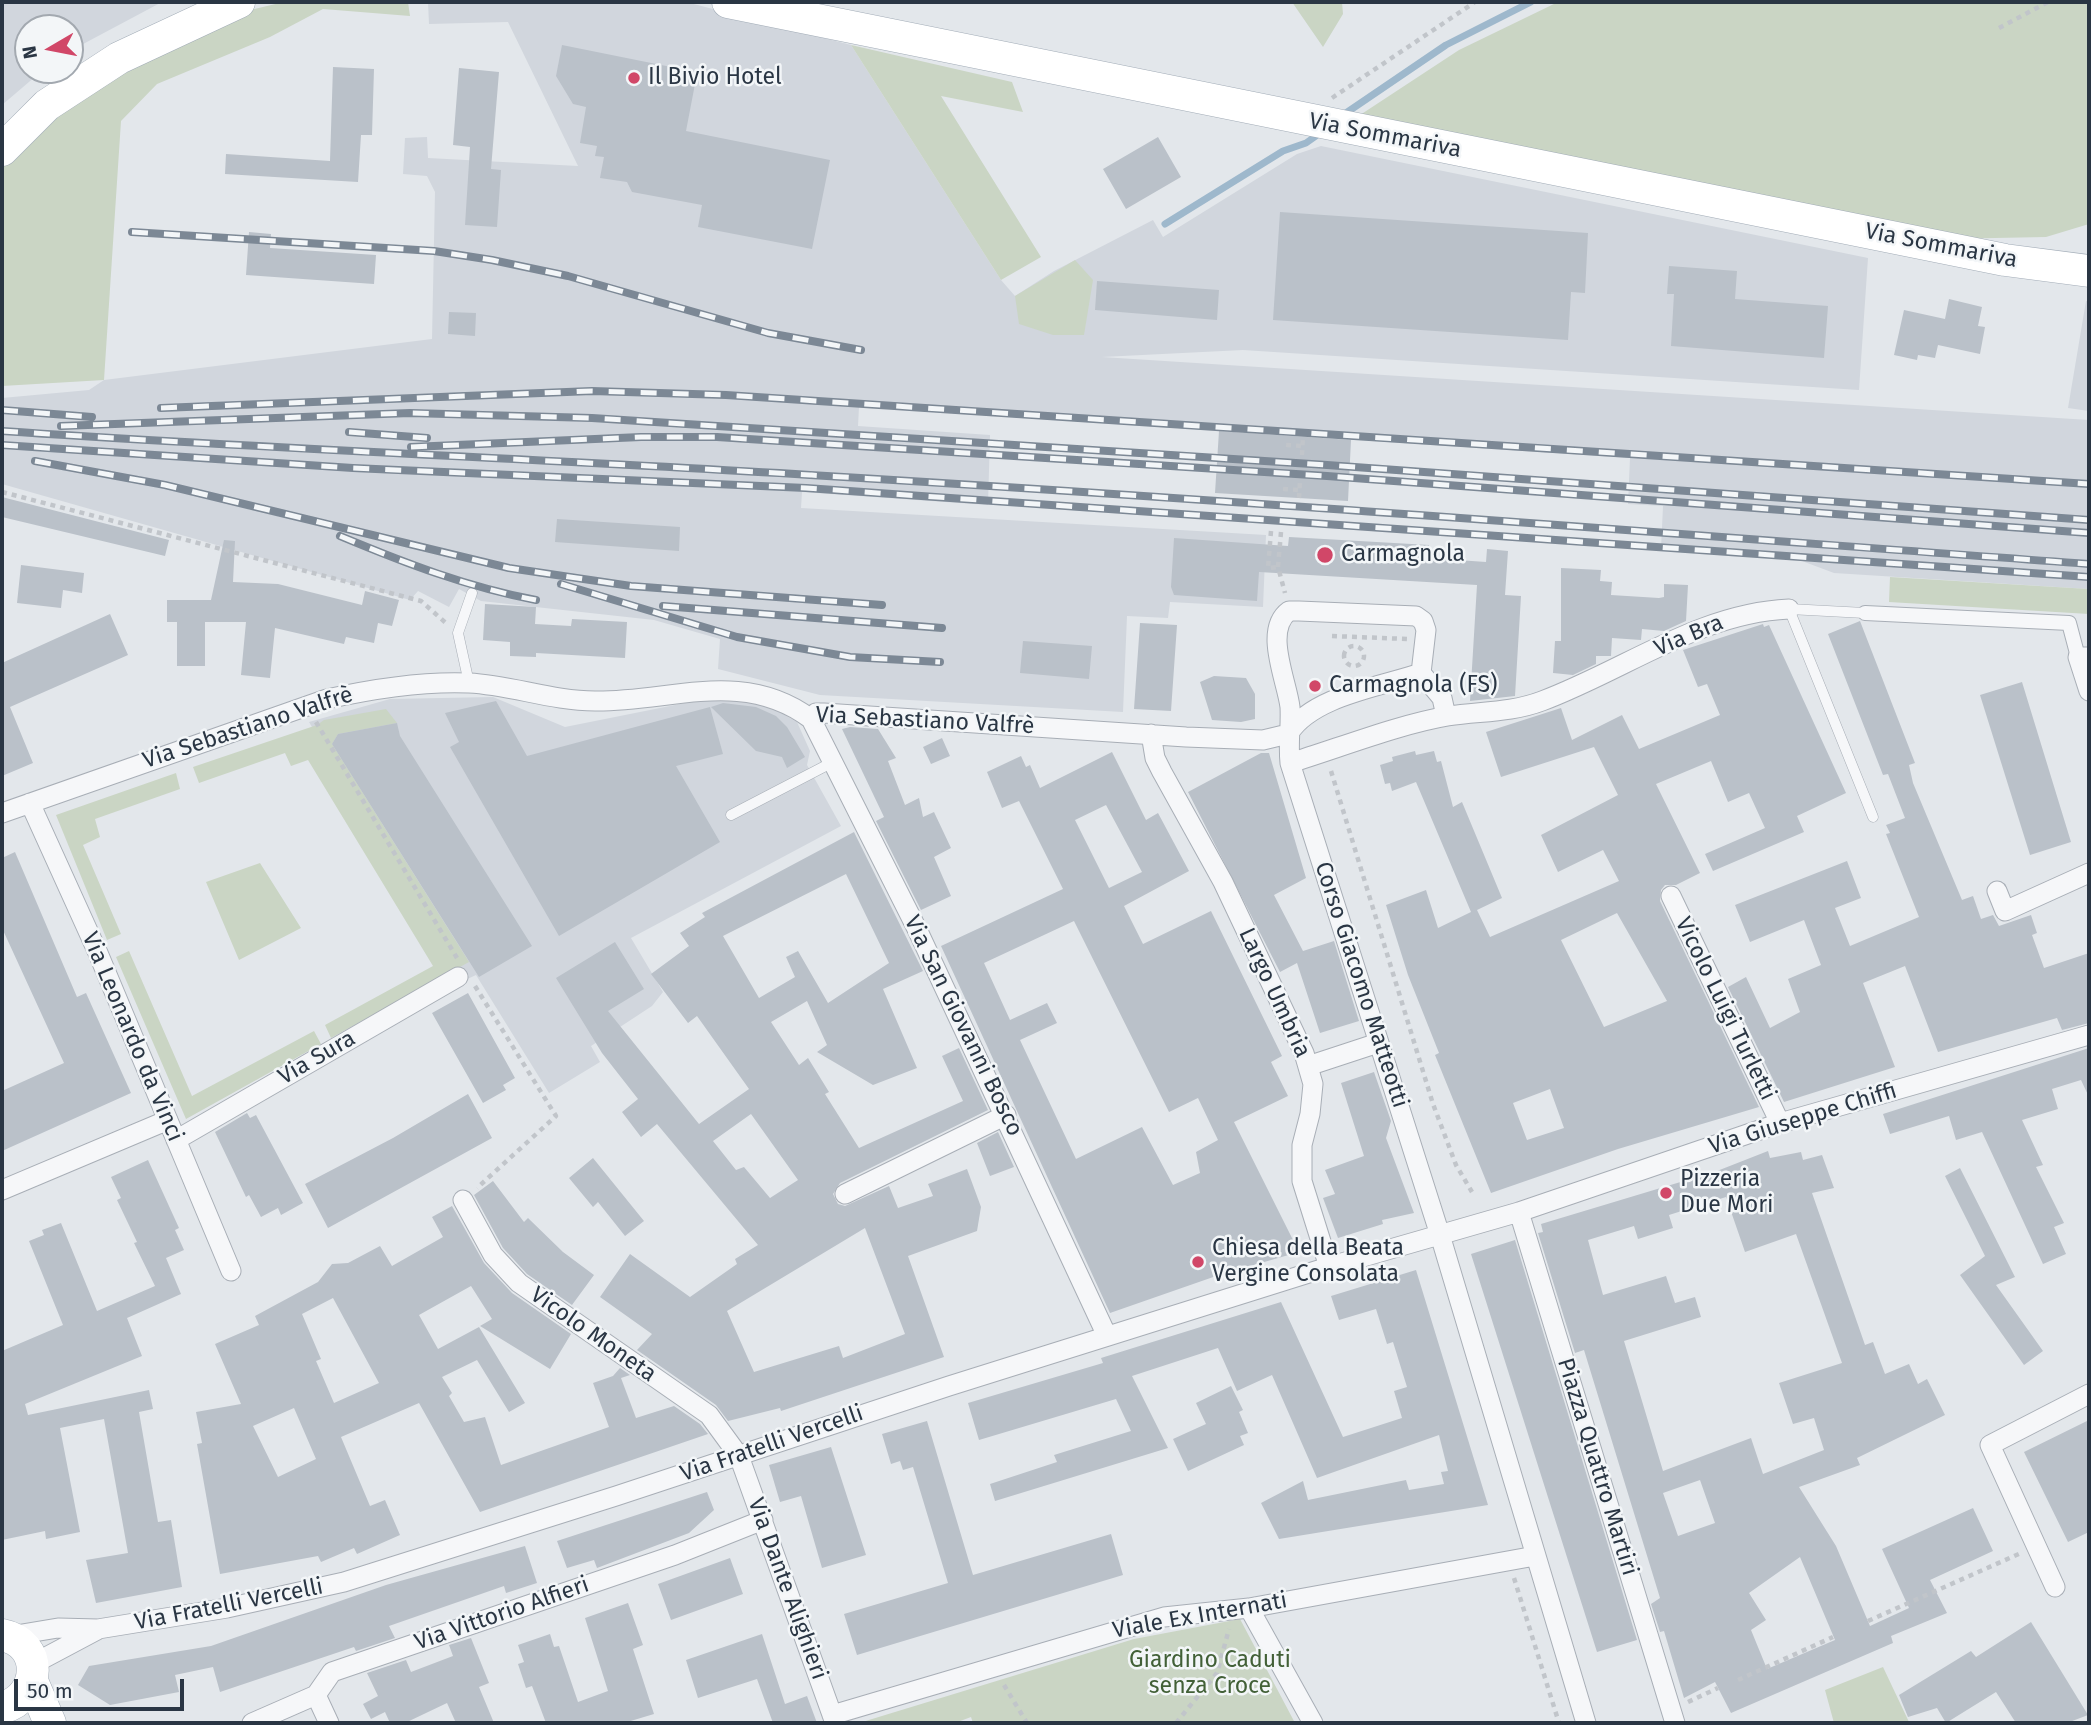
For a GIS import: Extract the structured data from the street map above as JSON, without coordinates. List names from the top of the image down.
{
  "streets": {
    "main road": ["Via Sommariva"],
    "street": [
      "Via Bra",
      "Via Sebastiano Valfrè",
      "Corso Giacomo Matteotti",
      "Largo Umbria",
      "Vicolo Luigi Turletti",
      "Via San Giovanni Bosco",
      "Via Leonardo da Vinci",
      "Via Sura",
      "Via Giuseppe Chiffi",
      "Vicolo Moneta",
      "Via Fratelli Vercelli",
      "Piazza Quattro Martiri",
      "Via Dante Alighieri",
      "Via Vittorio Alfieri",
      "Viale Ex Internati"
    ]
  },
  "crossings": [
    ["Via Bra", "Corso Giacomo Matteotti"],
    ["Via Sebastiano Valfrè", "Corso Giacomo Matteotti"],
    ["Via Sebastiano Valfrè", "Largo Umbria"],
    ["Via Sebastiano Valfrè", "Via San Giovanni Bosco"],
    ["Via Sebastiano Valfrè", "Via Leonardo da Vinci"],
    ["Corso Giacomo Matteotti", "Via Giuseppe Chiffi"],
    ["Corso Giacomo Matteotti", "Via Fratelli Vercelli"],
    ["Largo Umbria", "Via Fratelli Vercelli"],
    ["Vicolo Luigi Turletti", "Via Giuseppe Chiffi"],
    ["Via San Giovanni Bosco", "Via Fratelli Vercelli"],
    ["Via Leonardo da Vinci", "Via Sura"],
    ["Via Giuseppe Chiffi", "Via Fratelli Vercelli"],
    ["Via Giuseppe Chiffi", "Piazza Quattro Martiri"],
    ["Vicolo Moneta", "Via Fratelli Vercelli"],
    ["Vicolo Moneta", "Via Dante Alighieri"],
    ["Via Fratelli Vercelli", "Via Dante Alighieri"],
    ["Via Dante Alighieri", "Via Vittorio Alfieri"],
    ["Via Dante Alighieri", "Viale Ex Internati"]
  ],
  "parks": ["Giardino Caduti senza Croce"],
  "places": [
    "Il Bivio Hotel",
    "Carmagnola",
    "Carmagnola (FS)",
    "Pizzeria Due Mori",
    "Chiesa della Beata Vergine Consolata"
  ],
  "scale_bar": "50 m",
  "north": "left"
}
